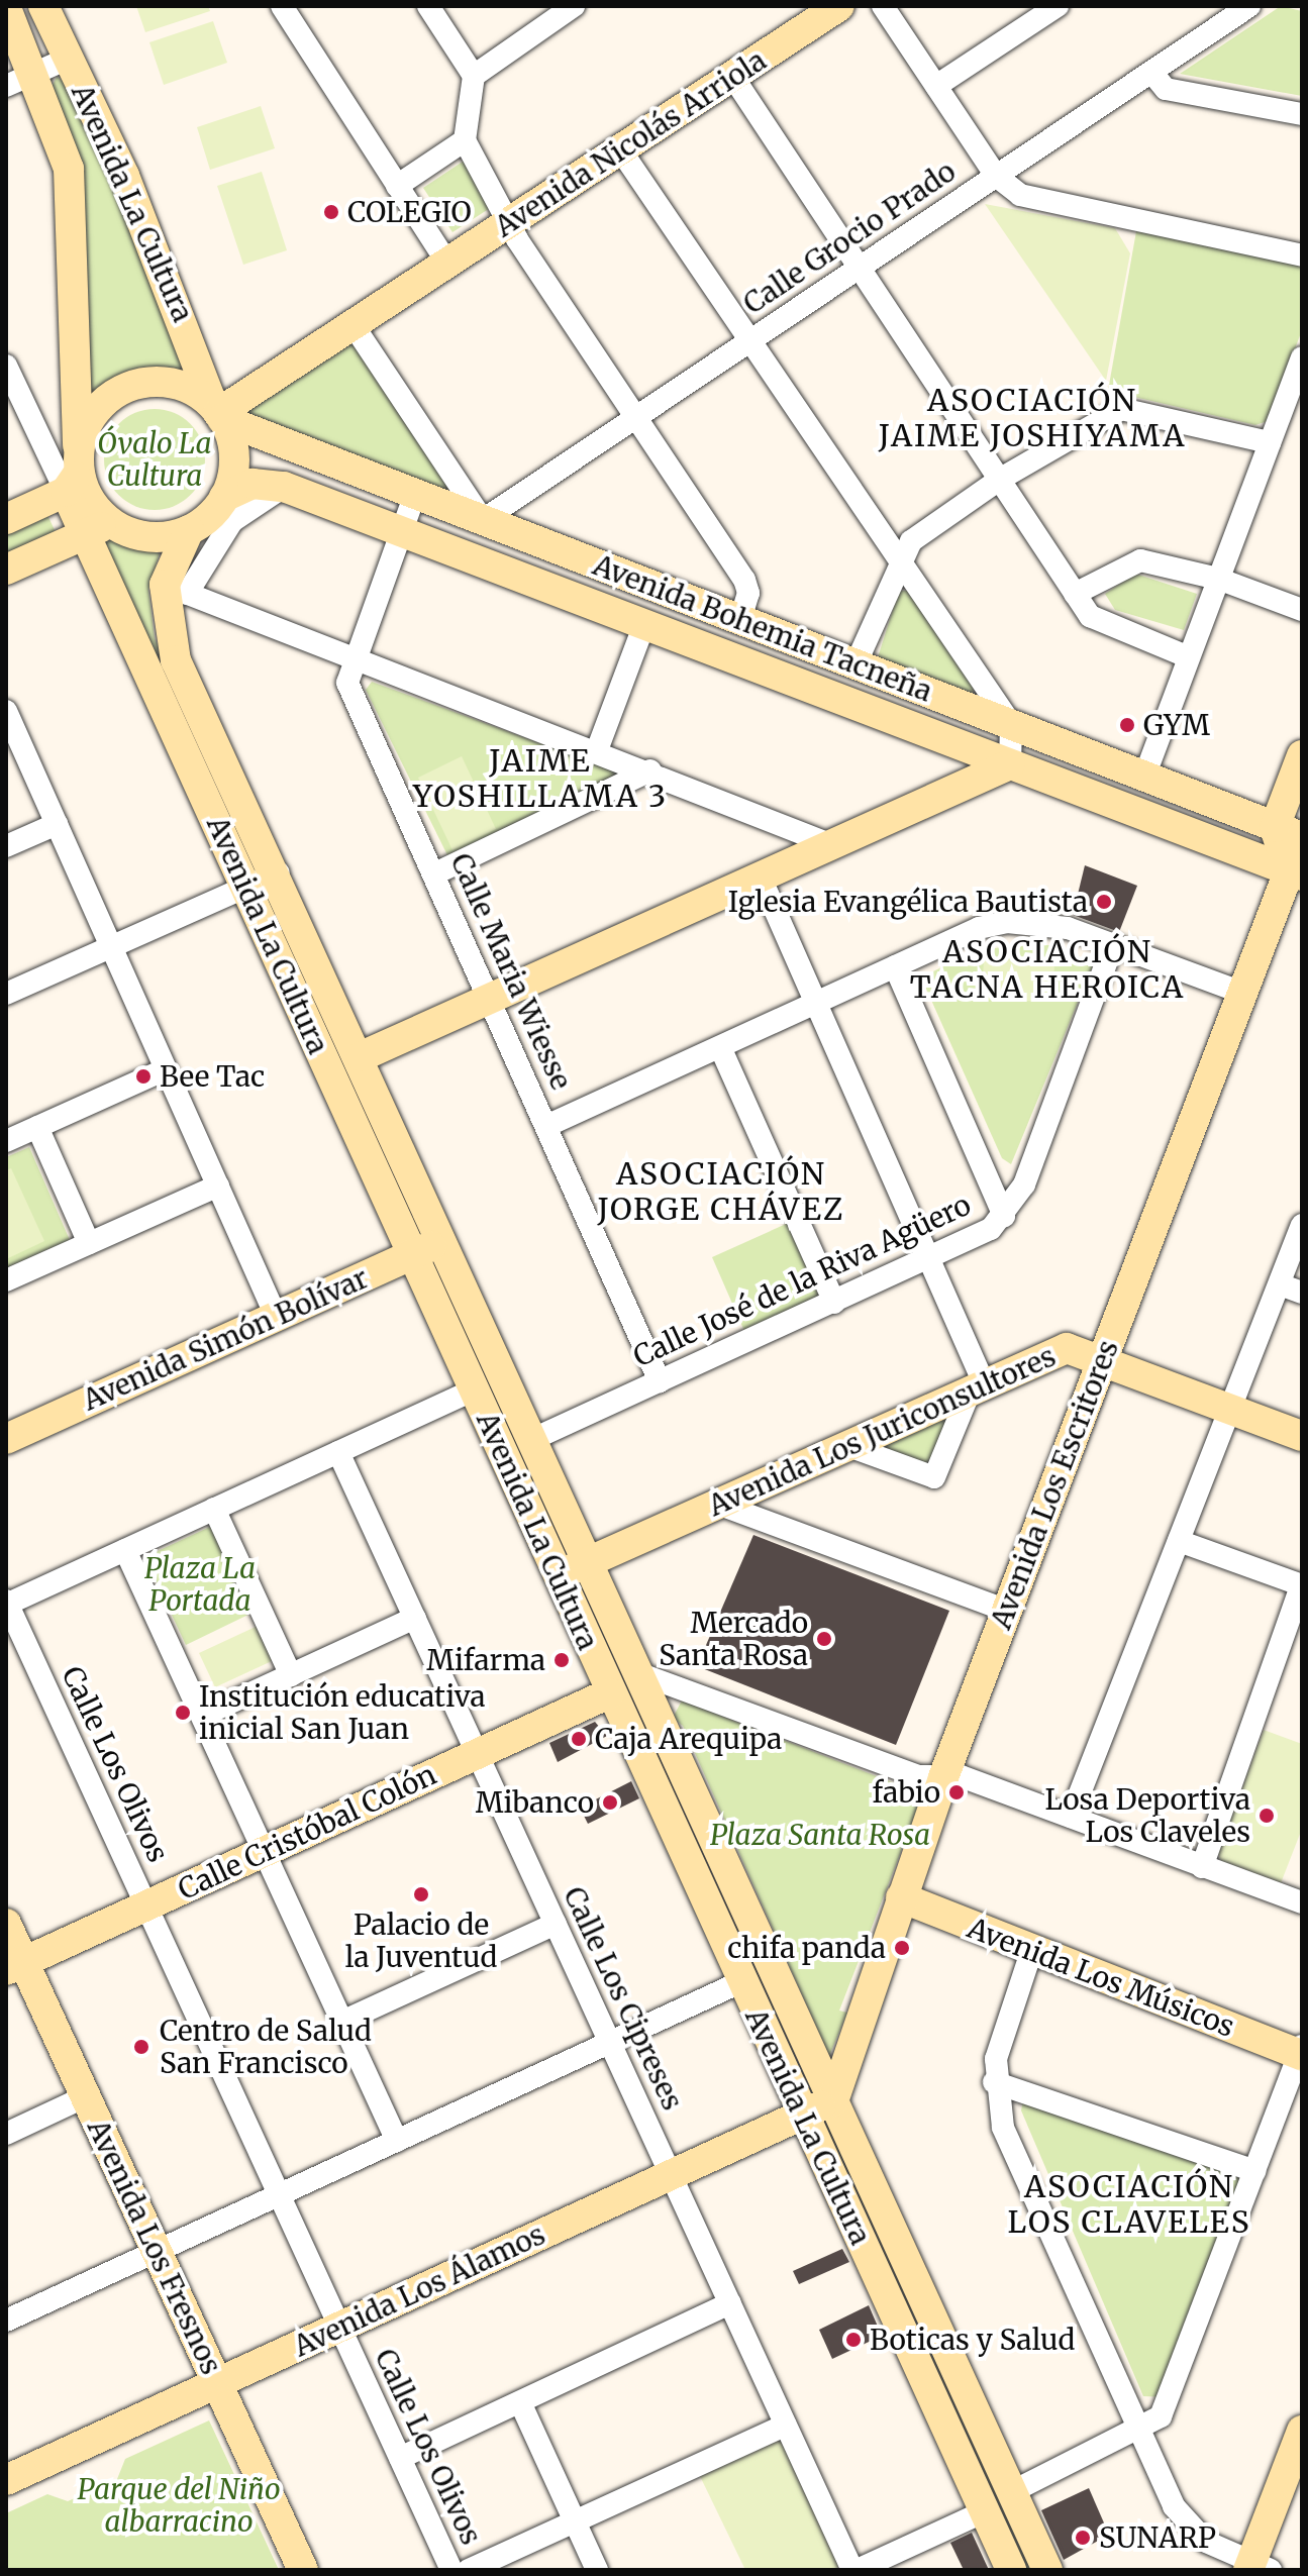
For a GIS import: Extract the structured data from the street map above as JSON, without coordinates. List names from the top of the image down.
{
  "streets": {
    "street": [
      "Avenida Nicolás Arriola",
      "Avenida La Cultura",
      "Calle Grocio Prado",
      "Avenida Bohemia Tacneña",
      "Calle Maria Wiesse",
      "Calle José de la Riva Agüero",
      "Avenida Simón Bolívar",
      "Avenida Los Juriconsultores",
      "Avenida Los Escritores",
      "Calle Los Olivos",
      "Calle Cristóbal Colón",
      "Avenida Los Músicos",
      "Calle Los Cipreses",
      "Avenida Los Fresnos",
      "Avenida Los Álamos"
    ]
  },
  "crossings": [
    ["Avenida Nicolás Arriola", "Avenida La Cultura"],
    ["Avenida Nicolás Arriola", "Avenida Bohemia Tacneña"],
    ["Avenida La Cultura", "Avenida Bohemia Tacneña"],
    ["Avenida La Cultura", "Calle José de la Riva Agüero"],
    ["Avenida La Cultura", "Avenida Simón Bolívar"],
    ["Avenida La Cultura", "Avenida Los Juriconsultores"],
    ["Avenida La Cultura", "Avenida Los Escritores"],
    ["Avenida La Cultura", "Calle Cristóbal Colón"],
    ["Avenida La Cultura", "Avenida Los Álamos"],
    ["Calle Grocio Prado", "Avenida Bohemia Tacneña"],
    ["Avenida Bohemia Tacneña", "Calle Maria Wiesse"],
    ["Avenida Bohemia Tacneña", "Avenida Los Escritores"],
    ["Calle Maria Wiesse", "Calle José de la Riva Agüero"],
    ["Avenida Los Juriconsultores", "Avenida Los Escritores"],
    ["Avenida Los Escritores", "Avenida Los Músicos"],
    ["Avenida Los Escritores", "Avenida Los Álamos"],
    ["Calle Los Olivos", "Calle Cristóbal Colón"],
    ["Calle Los Olivos", "Avenida Los Álamos"],
    ["Calle Cristóbal Colón", "Calle Los Cipreses"],
    ["Calle Cristóbal Colón", "Avenida Los Fresnos"],
    ["Calle Los Cipreses", "Avenida Los Álamos"],
    ["Avenida Los Fresnos", "Avenida Los Álamos"]
  ],
  "districts": [
    "ASOCIACIÓN JAIME JOSHIYAMA",
    "JAIME YOSHILLAMA 3",
    "ASOCIACIÓN TACNA HEROICA",
    "ASOCIACIÓN JORGE CHÁVEZ",
    "ASOCIACIÓN LOS CLAVELES"
  ],
  "parks": [
    "Óvalo La Cultura",
    "Plaza La Portada",
    "Plaza Santa Rosa",
    "Parque del Niño albarracino"
  ],
  "places": [
    "COLEGIO",
    "GYM",
    "Iglesia Evangélica Bautista",
    "Bee Tac",
    "Mercado Santa Rosa",
    "Mifarma",
    "Institución educativa inicial San Juan",
    "Caja Arequipa",
    "fabio",
    "Mibanco",
    "Losa Deportiva Los Claveles",
    "Palacio de la Juventud",
    "chifa panda",
    "Centro de Salud San Francisco",
    "Boticas y Salud",
    "SUNARP"
  ]
}
